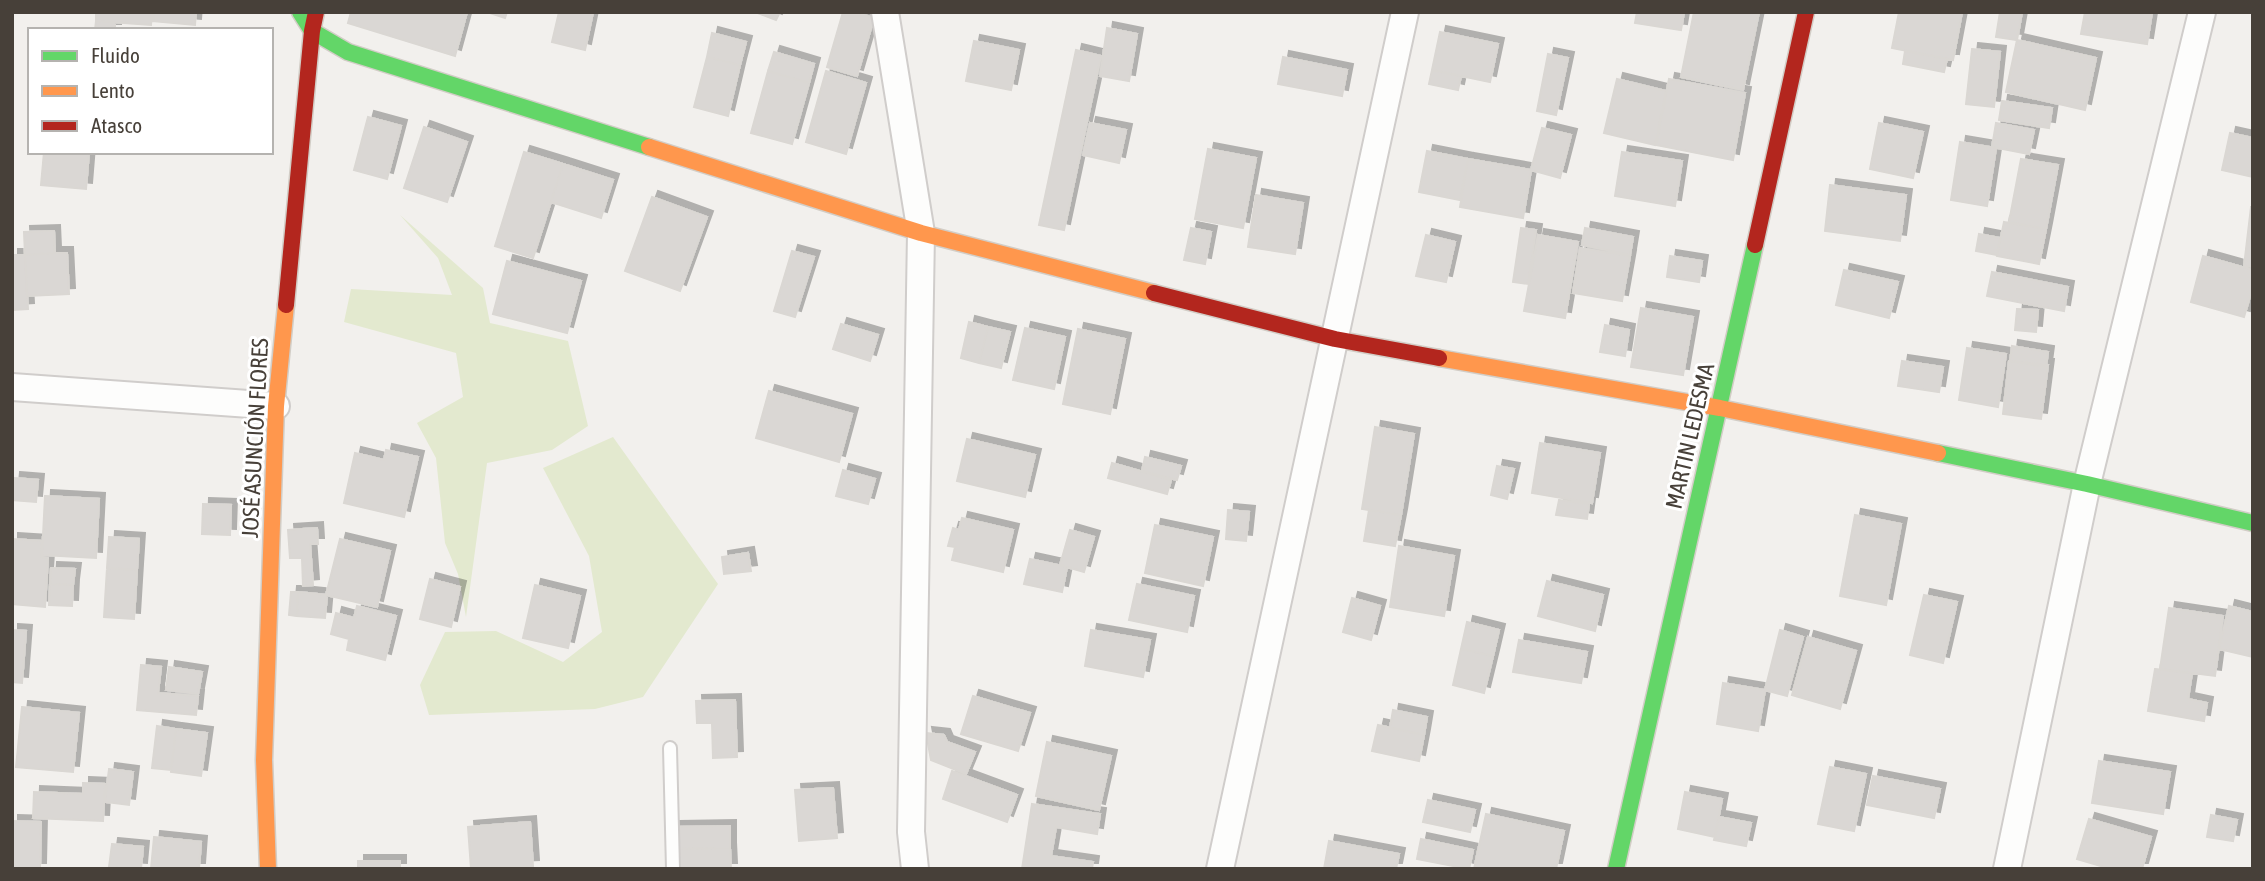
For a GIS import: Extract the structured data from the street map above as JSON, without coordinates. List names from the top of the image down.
{
  "streets": {
    "street": ["MARTIN LEDESMA", "JOSÉ ASUNCIÓN FLORES"]
  },
  "legend": ["Fluido", "Lento", "Atasco"]
}
